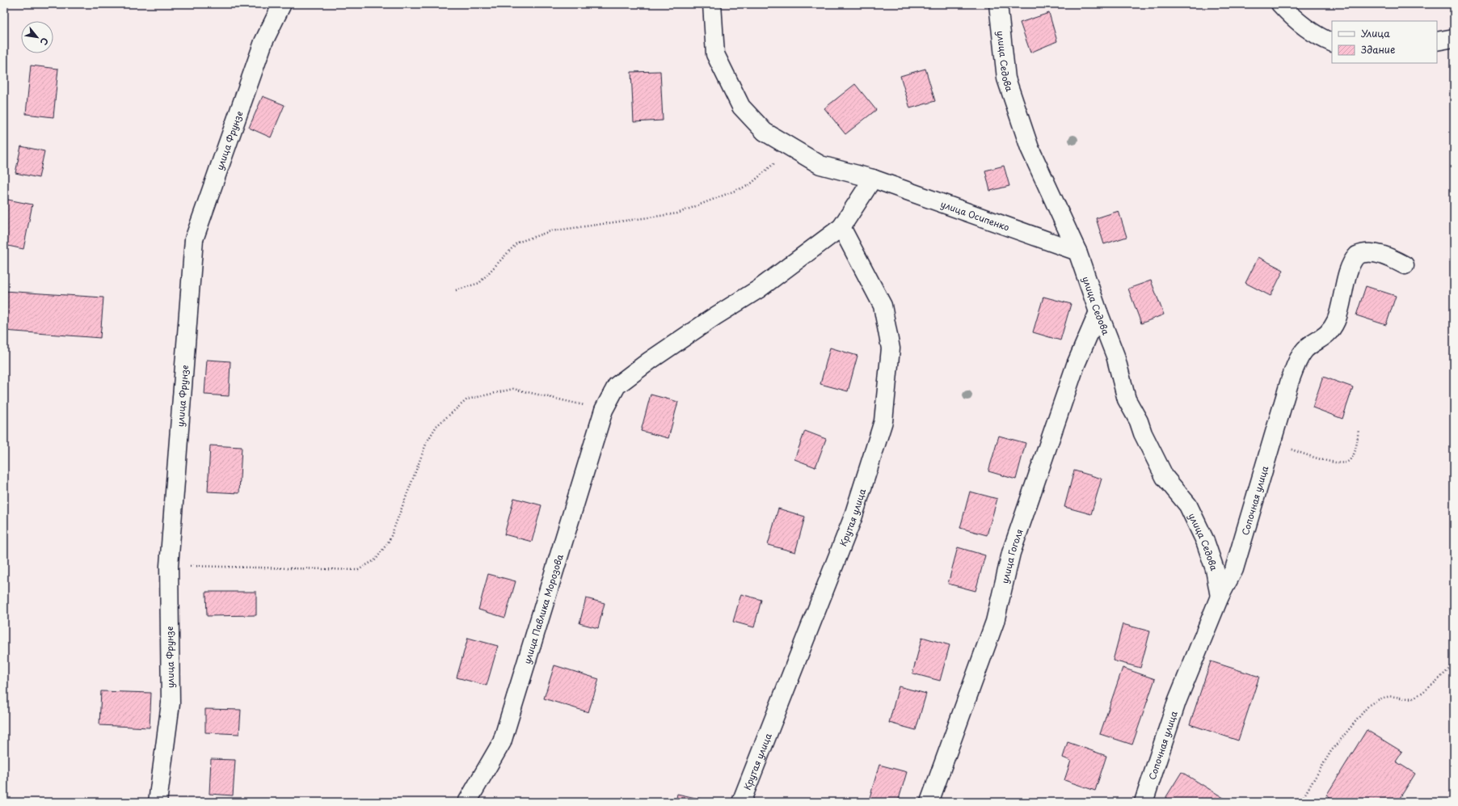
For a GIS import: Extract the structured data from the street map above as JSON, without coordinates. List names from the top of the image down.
{
  "streets": {
    "street": [
      "улица Седова",
      "улица Фрунзе",
      "улица Осипенко",
      "Сопочная улица",
      "Крутая улица",
      "улица Гоголя",
      "улица Павлика Морозова"
    ]
  },
  "crossings": [
    ["улица Седова", "улица Осипенко"],
    ["улица Седова", "Сопочная улица"],
    ["улица Седова", "улица Гоголя"],
    ["Крутая улица", "улица Павлика Морозова"]
  ],
  "legend": ["Улица", "Здание"],
  "north": "bottom right"
}
